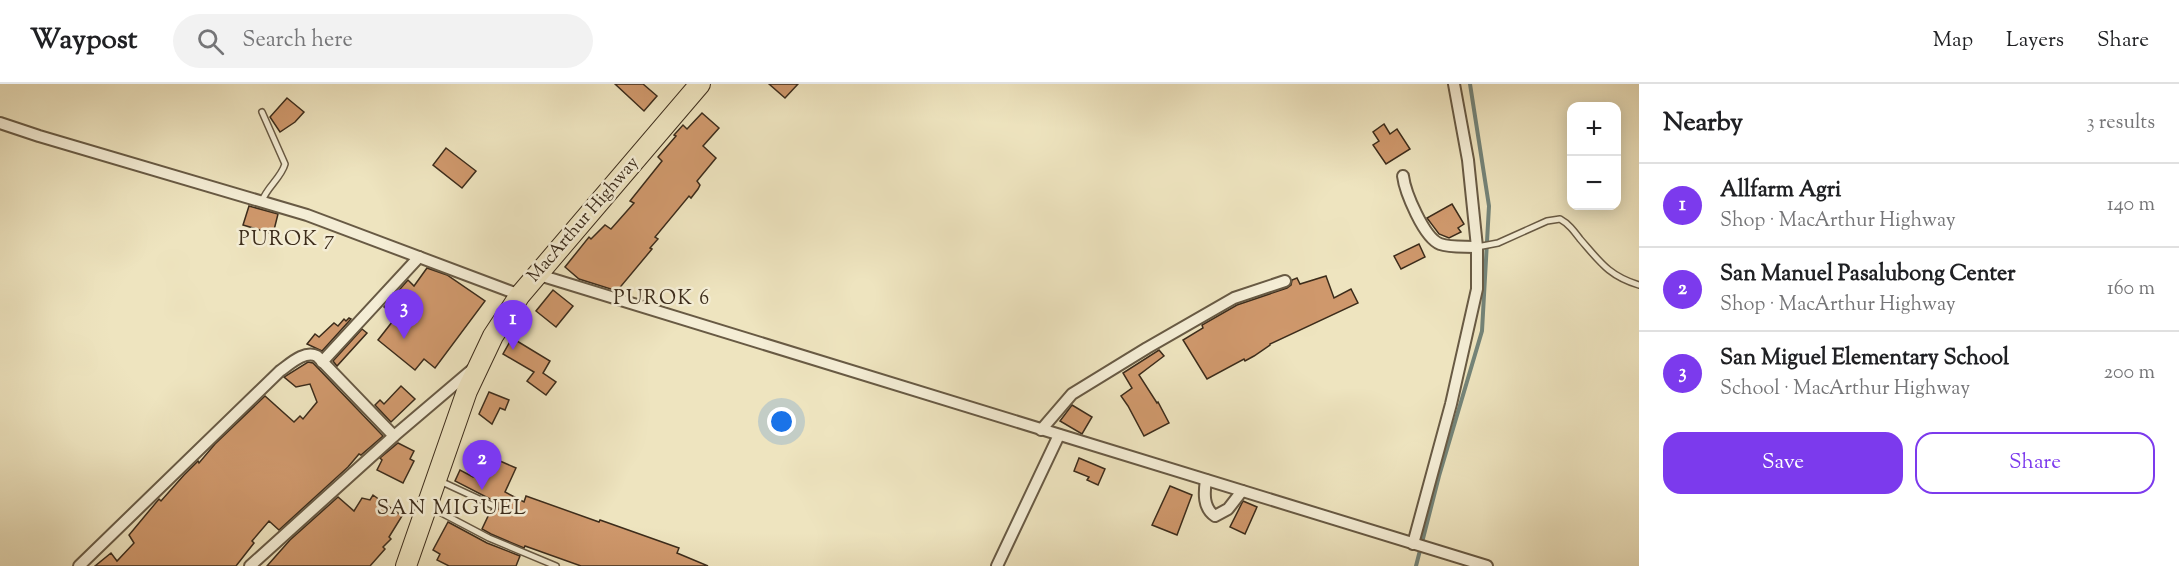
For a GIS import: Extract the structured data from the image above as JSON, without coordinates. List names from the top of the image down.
{
  "streets": {
    "highway": ["MacArthur Highway"]
  },
  "districts": ["PUROK 7", "PUROK 6", "SAN MIGUEL"],
  "page": {
    "header": "Waypost",
    "search": "Search here",
    "nav": ["Map", "Layers", "Share"],
    "heading": ["Nearby", "3 results"],
    "map_buttons": ["+", "−"],
    "list": [
      {
        "mark": "1",
        "name": "Allfarm Agri",
        "note": "Shop · MacArthur Highway",
        "value": "140 m"
      },
      {
        "mark": "2",
        "name": "San Manuel Pasalubong Center",
        "note": "Shop · MacArthur Highway",
        "value": "160 m"
      },
      {
        "mark": "3",
        "name": "San Miguel Elementary School",
        "note": "School · MacArthur Highway",
        "value": "200 m"
      }
    ],
    "pins": ["3", "1", "2"],
    "buttons": ["Save", "Share"]
  }
}
